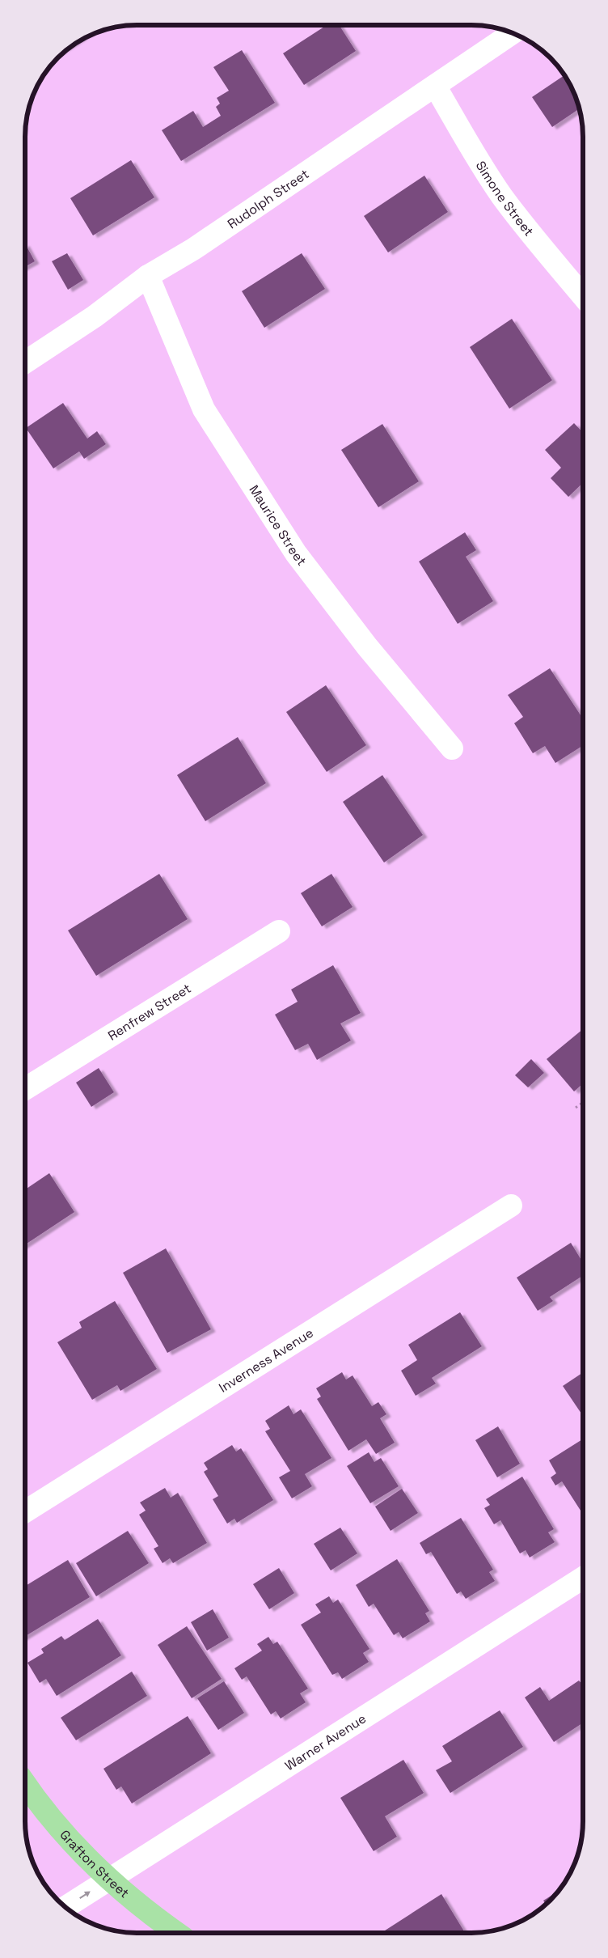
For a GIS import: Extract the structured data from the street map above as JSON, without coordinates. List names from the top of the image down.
{
  "streets": {
    "highway": ["Grafton Street"],
    "street": [
      "Rudolph Street",
      "Simone Street",
      "Maurice Street",
      "Renfrew Street",
      "Inverness Avenue",
      "Warner Avenue"
    ]
  },
  "crossings": [
    ["Rudolph Street", "Simone Street"],
    ["Rudolph Street", "Maurice Street"],
    ["Warner Avenue", "Grafton Street"]
  ]
}
